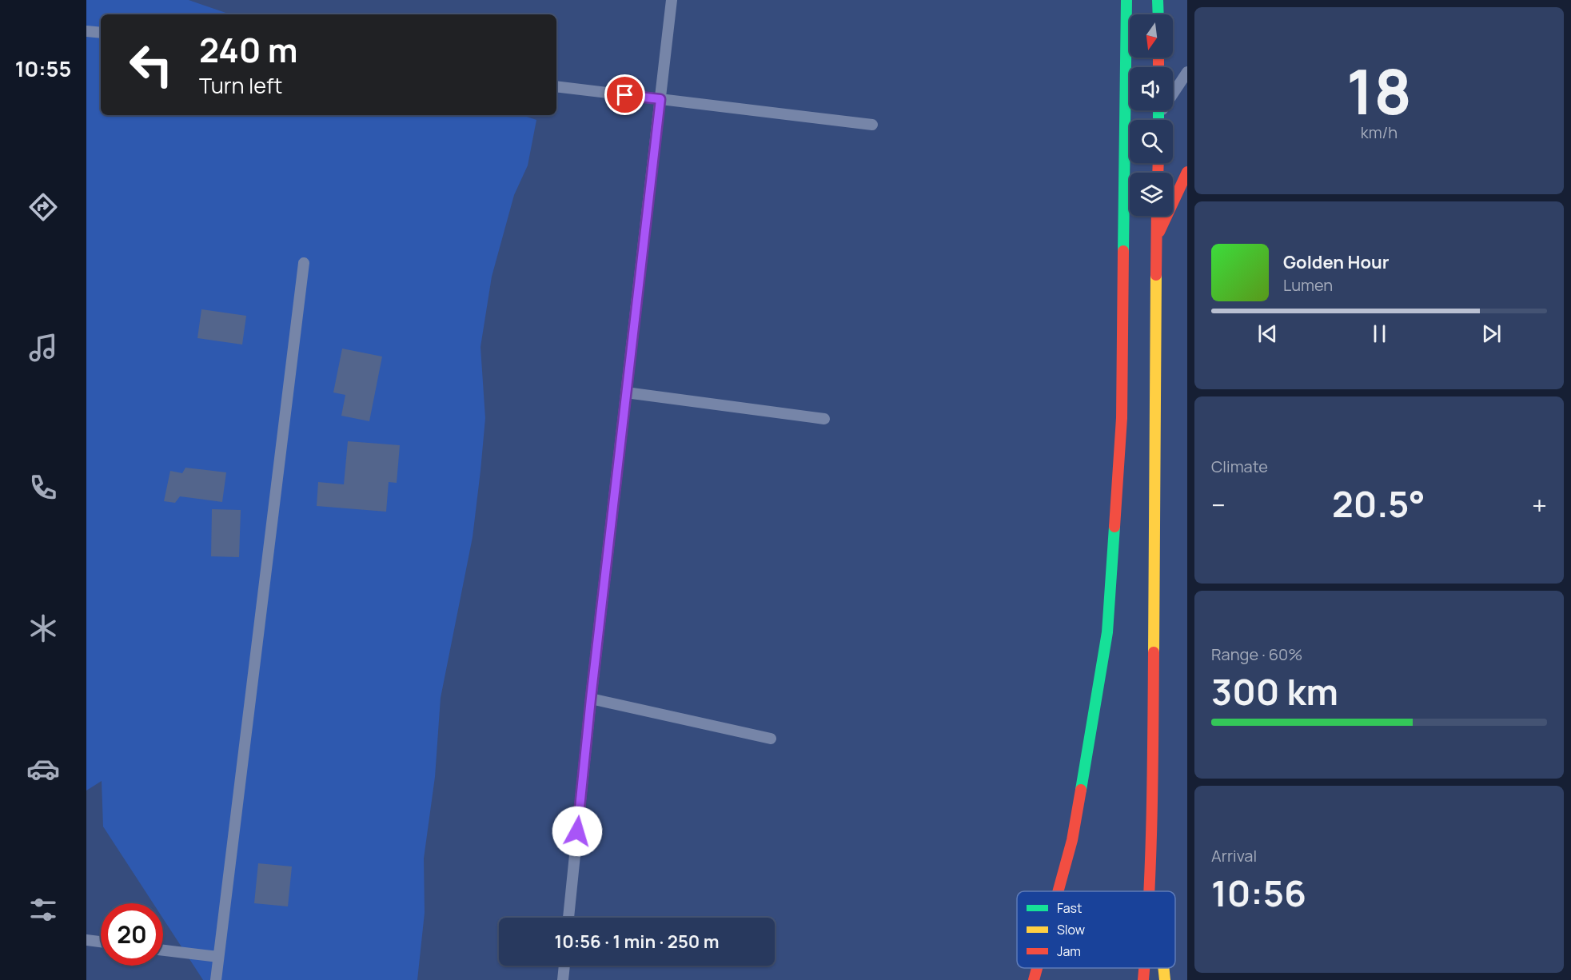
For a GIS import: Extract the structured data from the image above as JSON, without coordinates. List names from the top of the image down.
{
  "legend": ["Fast", "Slow", "Jam"],
  "north": "bottom",
  "page": {
    "tabs": "10:55",
    "tile": [
      ["18", "km/h"],
      "Climate",
      ["Range · 60%", "300 km"],
      ["Arrival", "10:56"]
    ],
    "turn": ["240 m", "Turn left"],
    "song": ["Golden Hour", "Lumen"],
    "heat": ["−", "20.5°", "+"],
    "limit": "20",
    "trip": "10:56 · 1 min · 250 m"
  }
}
